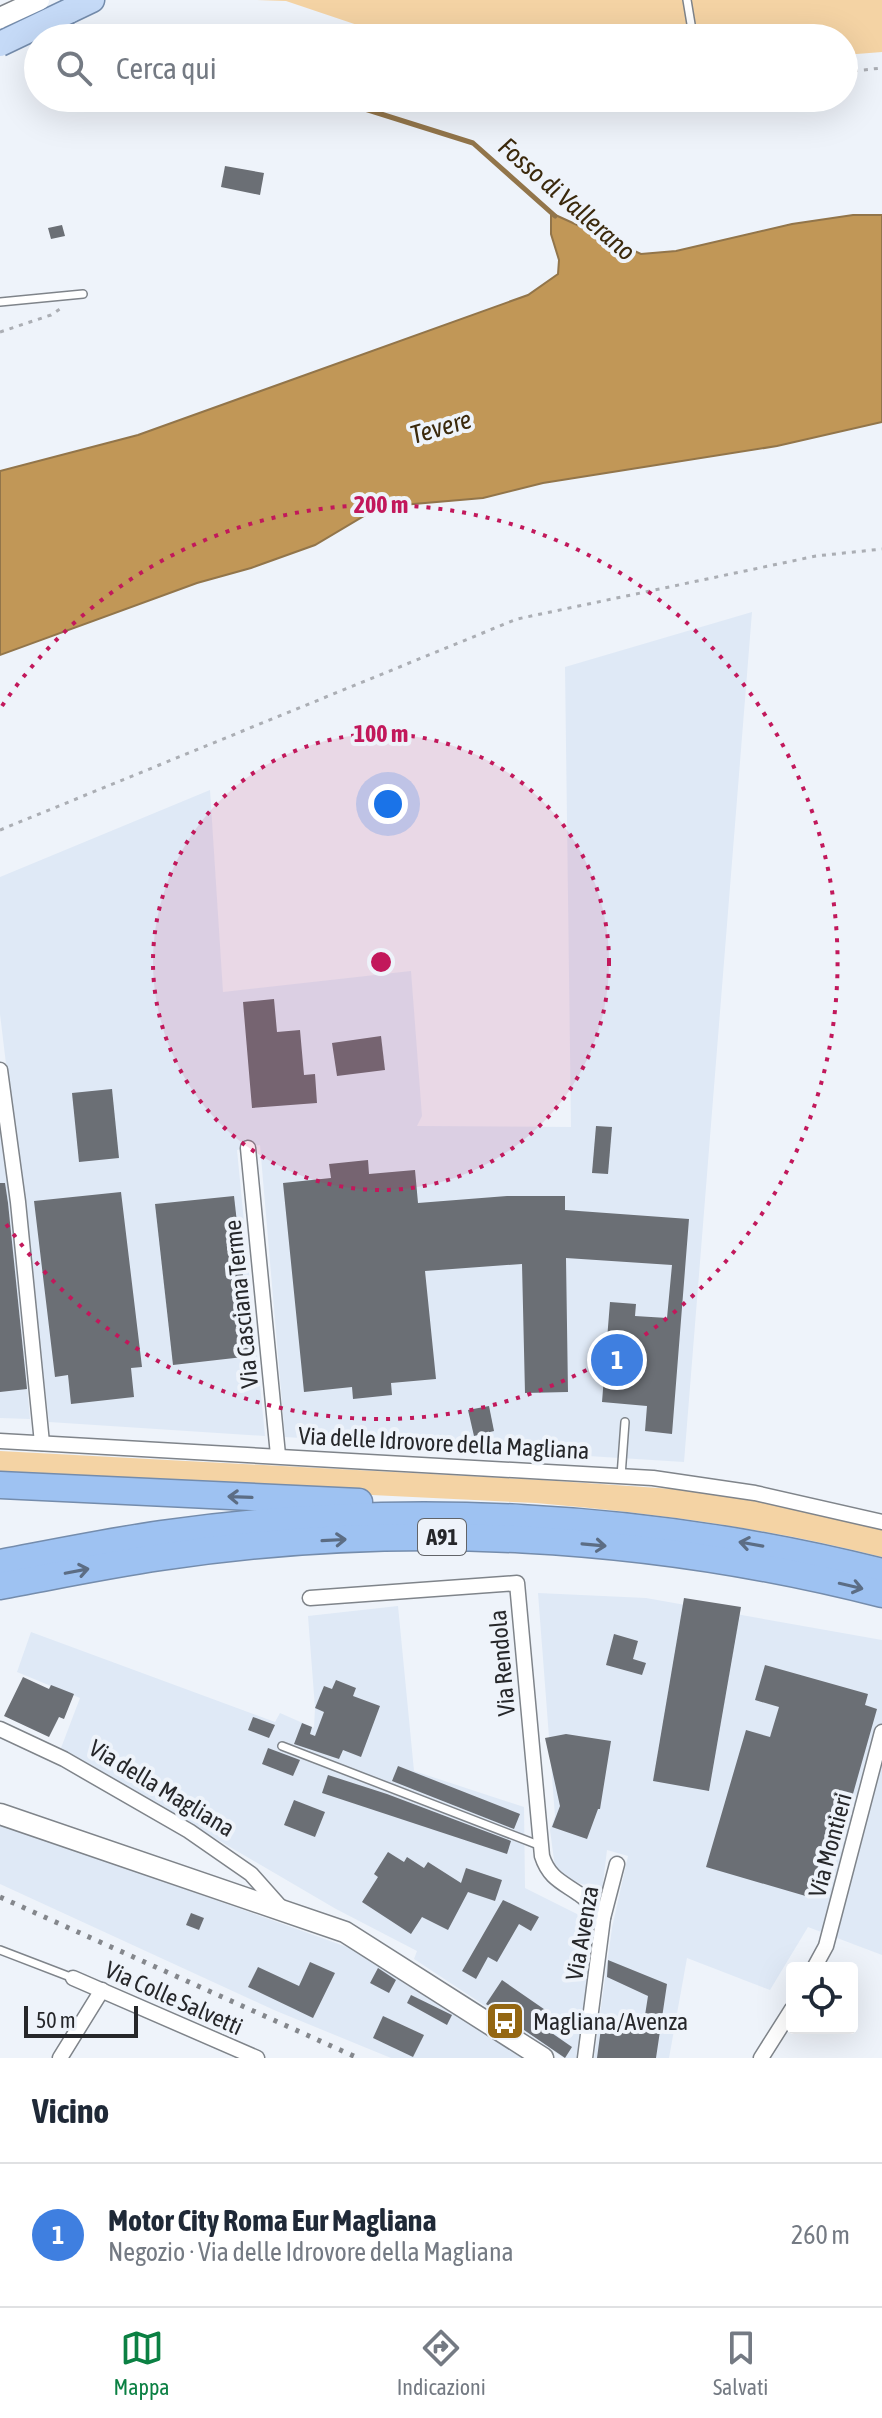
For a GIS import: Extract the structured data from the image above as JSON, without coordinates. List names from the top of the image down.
{
  "streets": {
    "highway": ["A91"],
    "street": [
      "Via Casciana Terme",
      "Via delle Idrovore della Magliana",
      "Via Rendola",
      "Via della Magliana",
      "Via Montieri",
      "Via Avenza",
      "Via Colle Salvetti"
    ]
  },
  "crossings": [
    ["Via Casciana Terme", "Via delle Idrovore della Magliana"],
    ["Via Rendola", "Via Avenza"]
  ],
  "water": ["Fosso di Vallerano", "Tevere"],
  "places": {
    "bus stop": ["Magliana/Avenza"]
  },
  "scale_bar": "50 m",
  "page": {
    "search": "Cerca qui",
    "pins": "1",
    "scale": "50 m",
    "heading": "Vicino",
    "list": [
      {
        "mark": "1",
        "name": "Motor City Roma Eur Magliana",
        "note": "Negozio · Via delle Idrovore della Magliana",
        "value": "260 m"
      }
    ],
    "nav": ["Mappa", "Indicazioni", "Salvati"]
  },
  "rings": ["200 m", "100 m"]
}
